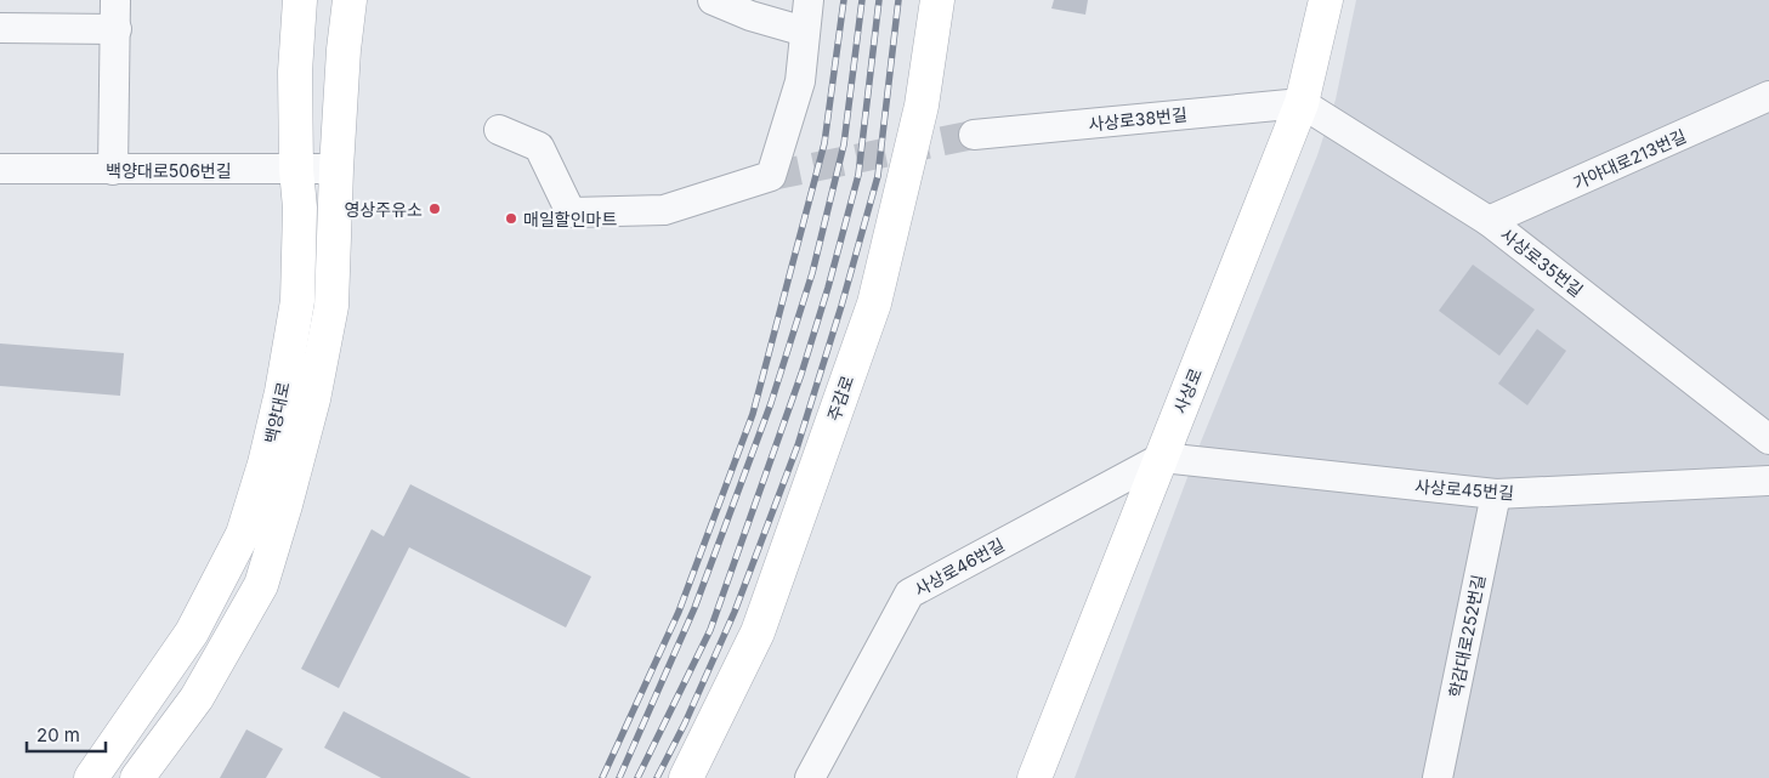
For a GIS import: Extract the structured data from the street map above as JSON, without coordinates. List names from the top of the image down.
{
  "streets": {
    "main road": ["사상로", "주감로", "백양대로"],
    "street": [
      "사상로38번길",
      "가야대로213번길",
      "백양대로506번길",
      "사상로35번길",
      "사상로45번길",
      "사상로46번길",
      "학감대로252번길"
    ]
  },
  "crossings": [
    ["사상로38번길", "사상로35번길"],
    ["사상로38번길", "사상로"],
    ["가야대로213번길", "사상로35번길"],
    ["백양대로506번길", "백양대로"],
    ["사상로35번길", "사상로"],
    ["사상로", "사상로45번길"],
    ["사상로", "사상로46번길"],
    ["사상로45번길", "사상로46번길"],
    ["사상로45번길", "학감대로252번길"]
  ],
  "places": ["영상주유소", "매일할인마트"],
  "scale_bar": "20 m"
}
